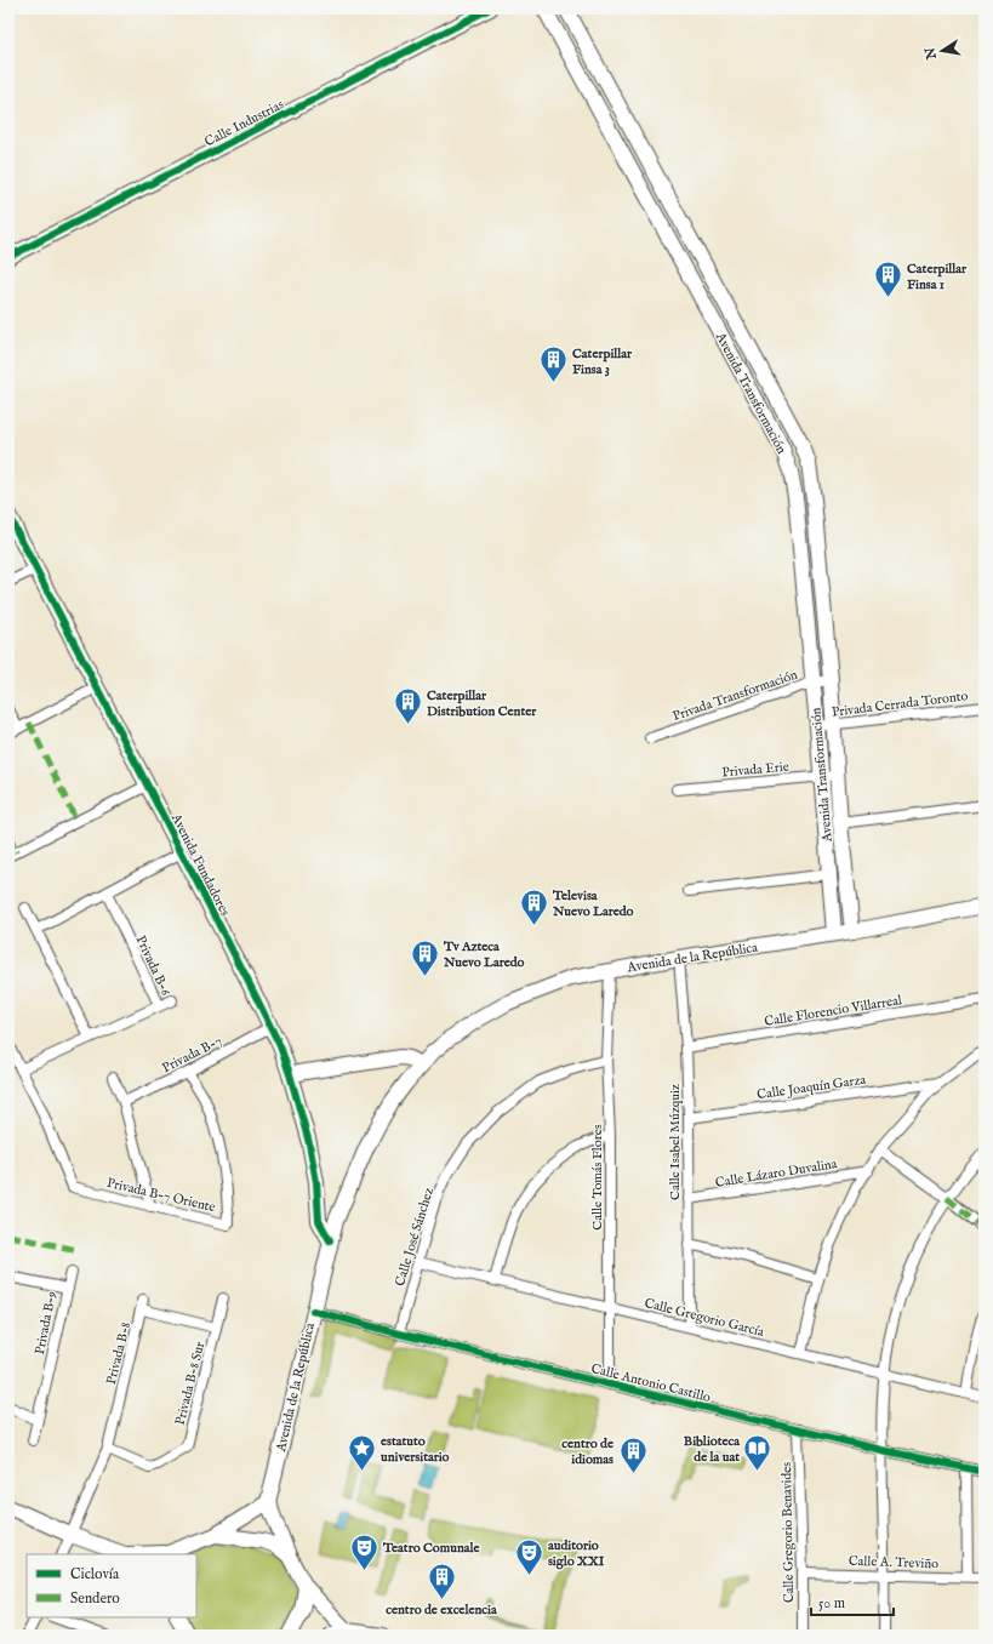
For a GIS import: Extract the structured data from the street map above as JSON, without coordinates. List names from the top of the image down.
{
  "streets": {
    "main road": [
      "Calle Industrias",
      "Avenida Transformación",
      "Avenida Fundadores",
      "Avenida de la República"
    ],
    "street": [
      "Privada Transformación",
      "Privada Cerrada Toronto",
      "Privada Erie",
      "Privada B-6",
      "Calle Florencio Villarreal",
      "Privada B-7",
      "Calle Joaquín Garza",
      "Calle Isabel Múzquiz",
      "Calle Lázaro Duvalina",
      "Calle Tomás Flores",
      "Privada B-7 Oriente",
      "Calle José Sánchez",
      "Calle Gregorio García",
      "Privada B-9",
      "Privada B-8",
      "Calle Antonio Castillo",
      "Privada B-8 Sur",
      "Calle Gregorio Benavides",
      "Calle A. Treviño"
    ]
  },
  "crossings": [
    ["Avenida Transformación", "Privada Transformación"],
    ["Avenida Transformación", "Privada Cerrada Toronto"],
    ["Avenida Transformación", "Privada Erie"],
    ["Avenida Transformación", "Avenida de la República"],
    ["Avenida Fundadores", "Avenida de la República"],
    ["Avenida Fundadores", "Privada B-7"],
    ["Avenida de la República", "Calle Isabel Múzquiz"],
    ["Avenida de la República", "Calle Tomás Flores"],
    ["Avenida de la República", "Calle Antonio Castillo"],
    ["Privada B-6", "Privada B-7 Oriente"],
    ["Calle Florencio Villarreal", "Calle Isabel Múzquiz"],
    ["Privada B-7", "Privada B-7 Oriente"],
    ["Calle Joaquín Garza", "Calle Isabel Múzquiz"],
    ["Calle Isabel Múzquiz", "Calle Lázaro Duvalina"],
    ["Calle Isabel Múzquiz", "Calle Gregorio García"],
    ["Calle Tomás Flores", "Calle José Sánchez"],
    ["Calle Tomás Flores", "Calle Gregorio García"],
    ["Calle Tomás Flores", "Calle Antonio Castillo"],
    ["Calle José Sánchez", "Calle Gregorio García"],
    ["Calle José Sánchez", "Calle Antonio Castillo"],
    ["Privada B-8", "Privada B-8 Sur"],
    ["Calle Antonio Castillo", "Calle Gregorio Benavides"],
    ["Calle Gregorio Benavides", "Calle A. Treviño"]
  ],
  "places": {
    "building": [
      "Caterpillar Finsa 1",
      "Caterpillar Finsa 3",
      "Caterpillar Distribution Center",
      "Televisa Nuevo Laredo",
      "Tv Azteca Nuevo Laredo",
      "centro de idiomas",
      "centro de excelencia"
    ],
    "place": ["estatuto universitario"],
    "library": ["Biblioteca de la uat"],
    "theatre": ["Teatro Comunale", "auditorio siglo XXI"]
  },
  "legend": ["Ciclovía", "Sendero"],
  "scale_bar": "50 m",
  "north": "left"
}
